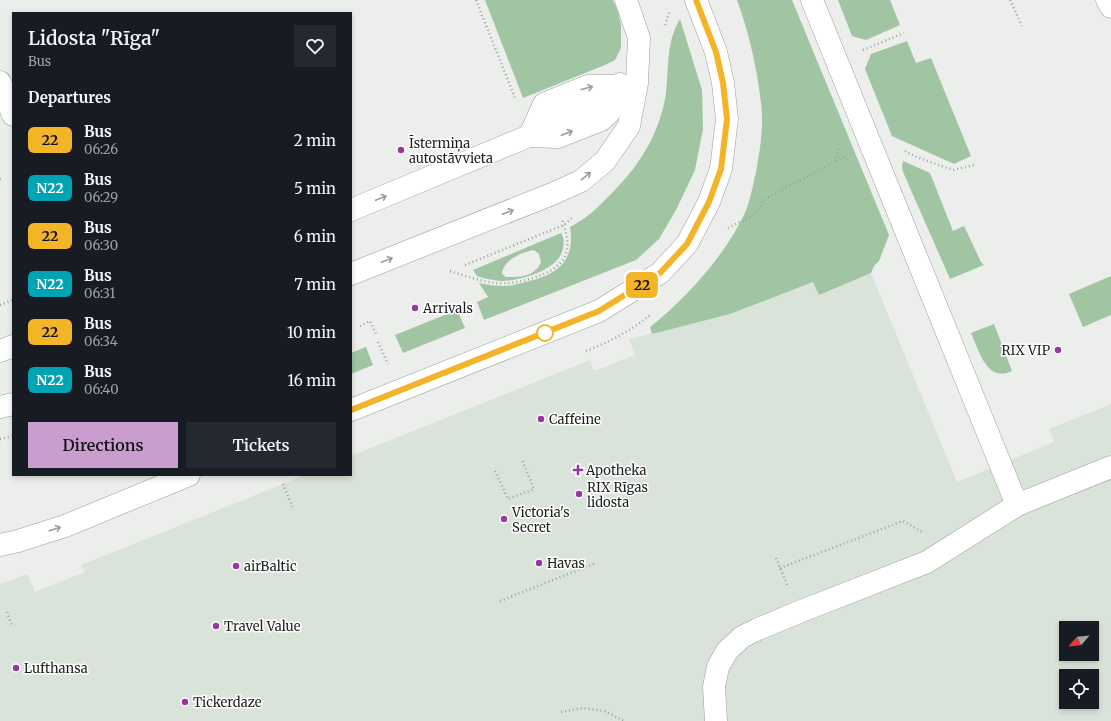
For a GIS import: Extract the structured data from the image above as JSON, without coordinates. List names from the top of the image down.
{
  "places": {
    "other": [
      "Īstermiņa autostāvvieta",
      "Arrivals",
      "RIX VIP",
      "Caffeine",
      "RIX Rīgas lidosta",
      "Victoria's Secret",
      "Havas",
      "airBaltic",
      "Travel Value",
      "Lufthansa",
      "Tickerdaze"
    ],
    "health": ["Apotheka"]
  },
  "lines": ["bus line 22"],
  "north": "bottom left",
  "page": {
    "on_map": "22",
    "heading": [
      ["Lidosta \"Rīga\"", "Bus"],
      "Departures"
    ],
    "list": [
      {
        "mark": "22",
        "name": "Bus",
        "note": "06:26",
        "value": "2 min"
      },
      {
        "mark": "N22",
        "name": "Bus",
        "note": "06:29",
        "value": "5 min"
      },
      {
        "mark": "22",
        "name": "Bus",
        "note": "06:30",
        "value": "6 min"
      },
      {
        "mark": "N22",
        "name": "Bus",
        "note": "06:31",
        "value": "7 min"
      },
      {
        "mark": "22",
        "name": "Bus",
        "note": "06:34",
        "value": "10 min"
      },
      {
        "mark": "N22",
        "name": "Bus",
        "note": "06:40",
        "value": "16 min"
      }
    ],
    "buttons": ["Directions", "Tickets"]
  }
}
